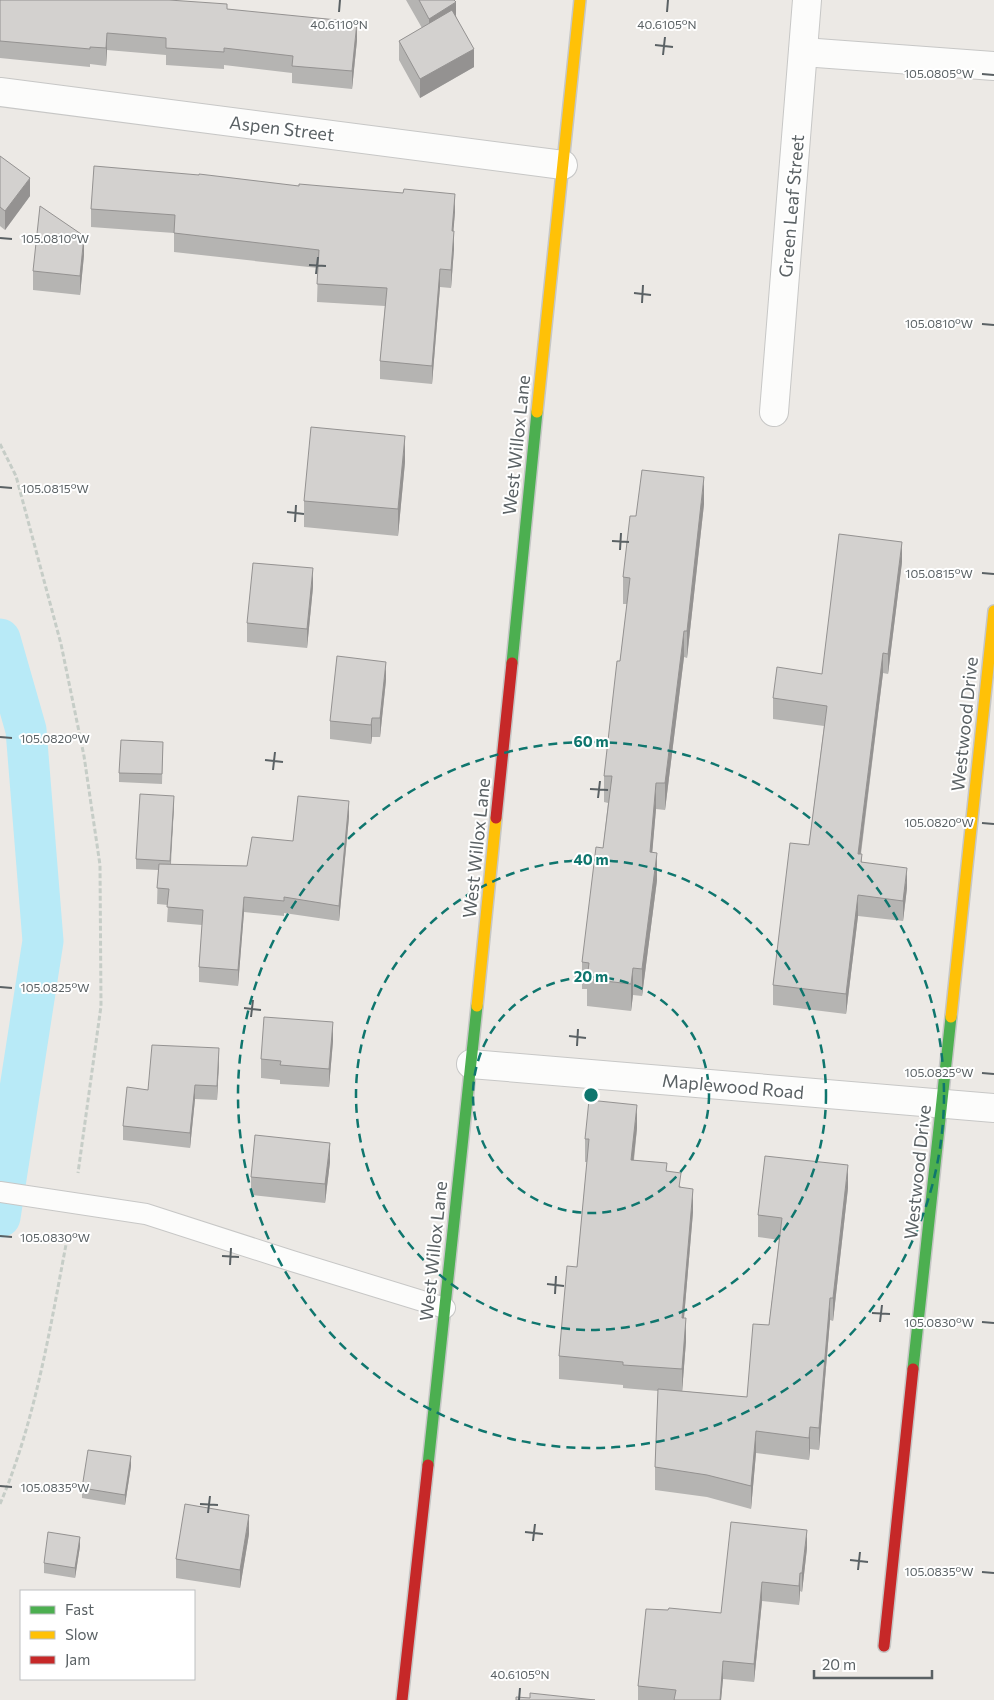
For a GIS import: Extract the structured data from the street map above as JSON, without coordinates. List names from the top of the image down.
{
  "streets": {
    "main road": ["West Willox Lane", "Westwood Drive"],
    "street": ["Aspen Street", "Green Leaf Street", "Maplewood Road"]
  },
  "crossings": [
    ["Aspen Street", "West Willox Lane"],
    ["West Willox Lane", "Maplewood Road"],
    ["Westwood Drive", "Maplewood Road"]
  ],
  "legend": ["Fast", "Slow", "Jam"],
  "scale_bar": "20 m",
  "coordinates": [
    "40.6110°N",
    "40.6105°N",
    "105.0805°W",
    "105.0810°W",
    "105.0815°W",
    "105.0820°W",
    "105.0825°W",
    "105.0830°W",
    "105.0835°W"
  ],
  "rings": ["60 m", "40 m", "20 m"]
}
